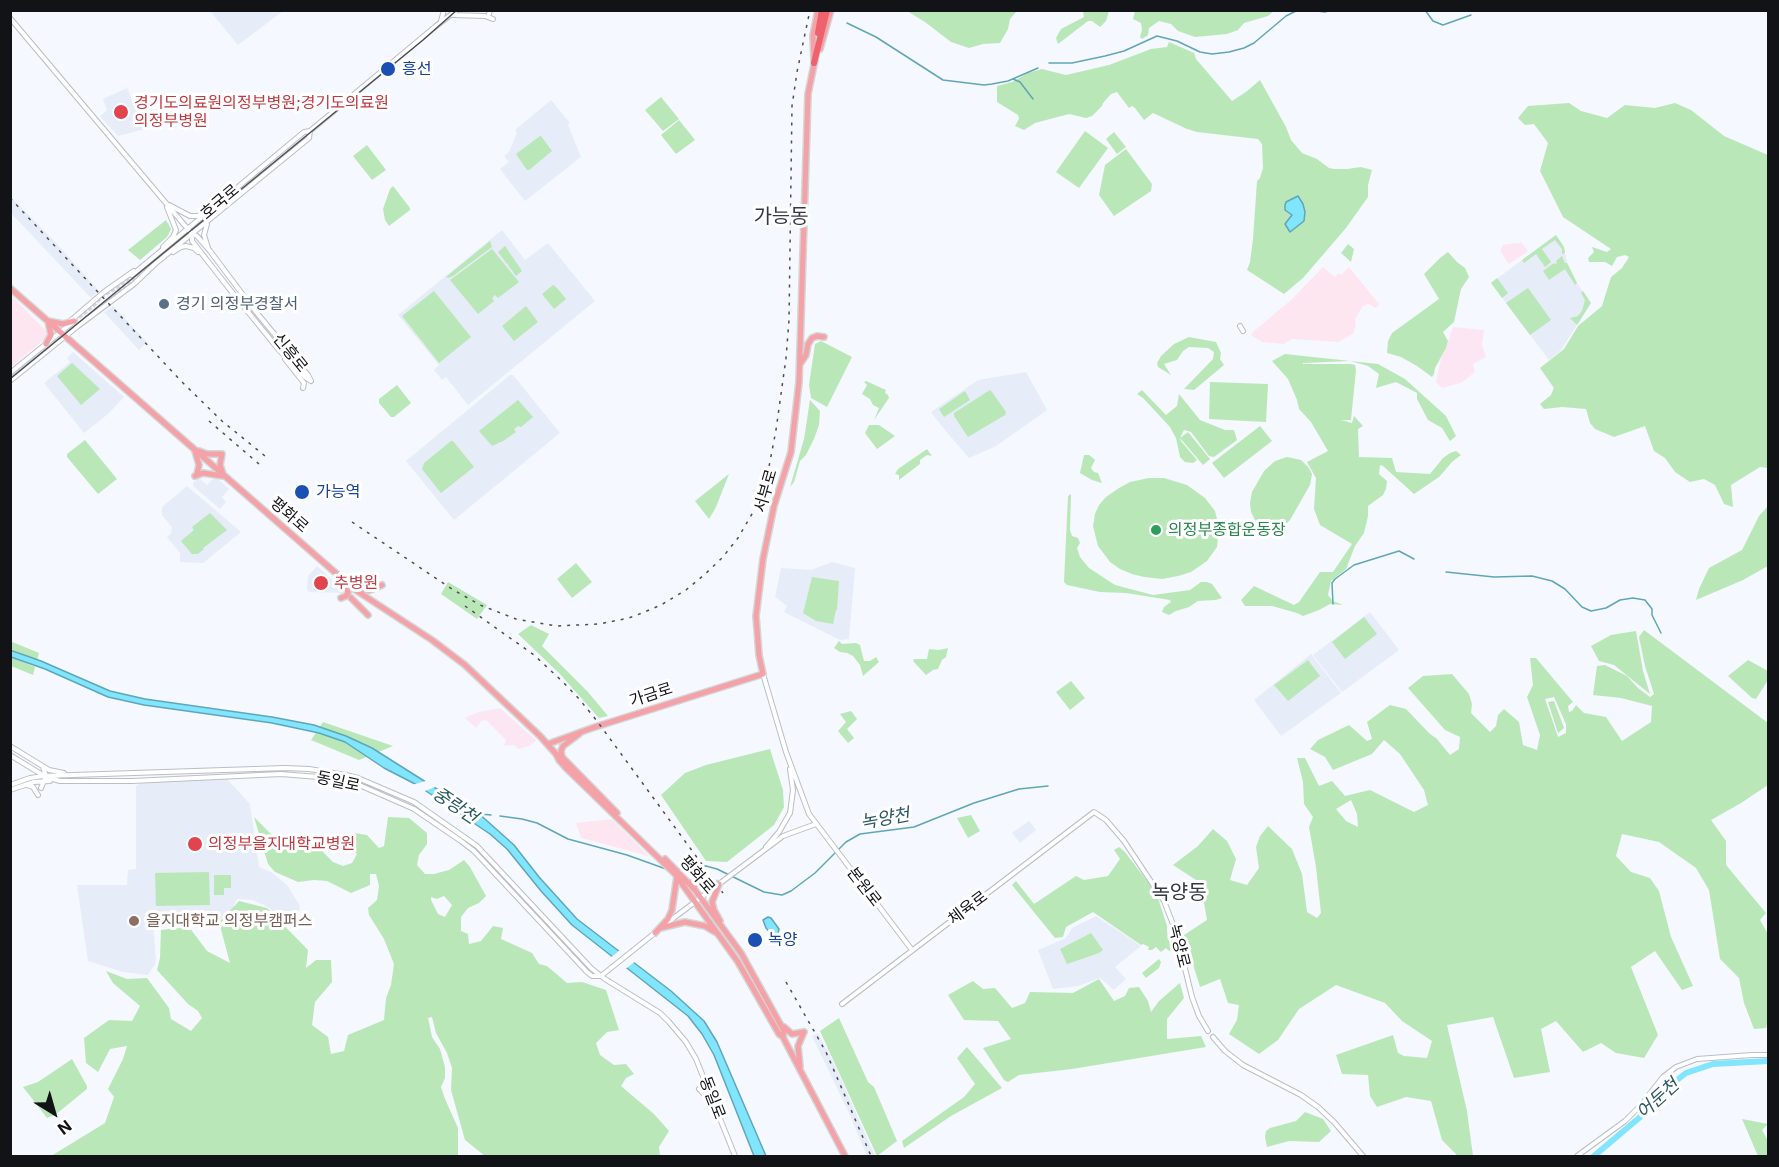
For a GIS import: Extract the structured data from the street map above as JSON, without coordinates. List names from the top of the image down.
{
  "streets": {
    "main road": ["서부로", "평화로", "가금로"],
    "street": [
      "호국로",
      "신흥로",
      "동일로",
      "본원로",
      "체육로",
      "녹양로"
    ]
  },
  "crossings": [
    ["호국로", "신흥로"],
    ["서부로", "가금로"],
    ["서부로", "본원로"],
    ["평화로", "가금로"],
    ["본원로", "체육로"],
    ["체육로", "녹양로"]
  ],
  "districts": ["가능동", "녹양동"],
  "water": ["중랑천", "녹양천", "어둔천"],
  "places": [
    "흥선",
    "경기도의료원의정부병원;경기도의료원 의정부병원",
    "경기 의정부경찰서",
    "가능역",
    "의정부종합운동장",
    "추병원",
    "의정부을지대학교병원",
    "을지대학교 의정부캠퍼스",
    "녹양"
  ],
  "north": "bottom right"
}
